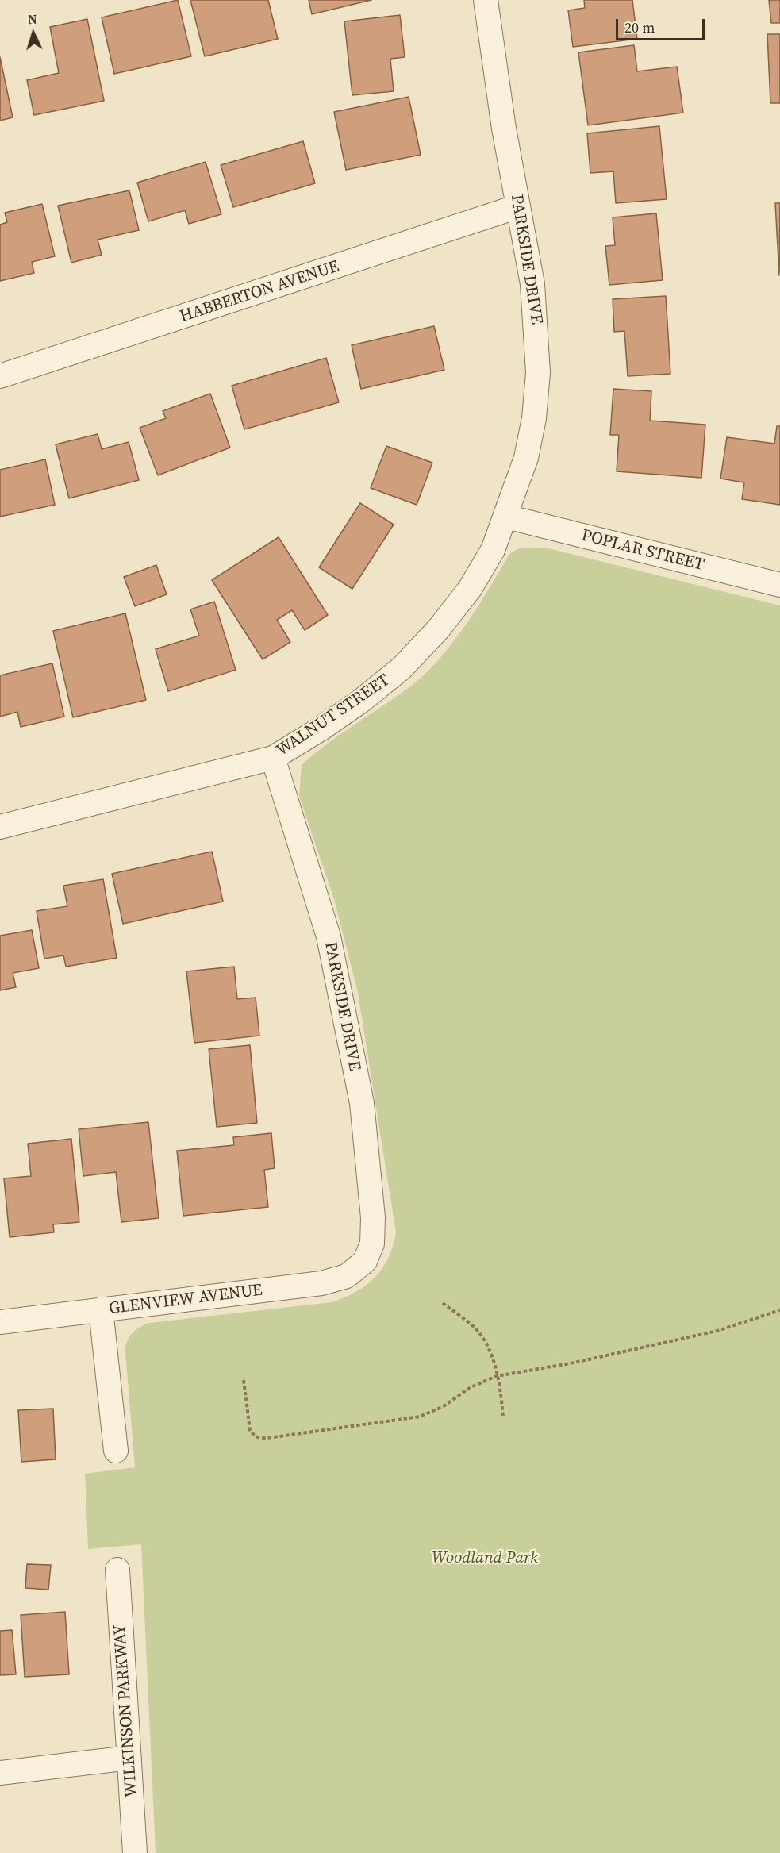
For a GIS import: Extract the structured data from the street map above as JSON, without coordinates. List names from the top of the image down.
{
  "streets": {
    "street": [
      "PARKSIDE DRIVE",
      "HABBERTON AVENUE",
      "POPLAR STREET",
      "WALNUT STREET",
      "GLENVIEW AVENUE",
      "WILKINSON PARKWAY"
    ]
  },
  "crossings": [
    ["PARKSIDE DRIVE", "HABBERTON AVENUE"],
    ["PARKSIDE DRIVE", "POPLAR STREET"],
    ["PARKSIDE DRIVE", "WALNUT STREET"],
    ["PARKSIDE DRIVE", "GLENVIEW AVENUE"],
    ["POPLAR STREET", "WALNUT STREET"]
  ],
  "parks": ["Woodland Park"],
  "scale_bar": "20 m",
  "north": "top"
}
